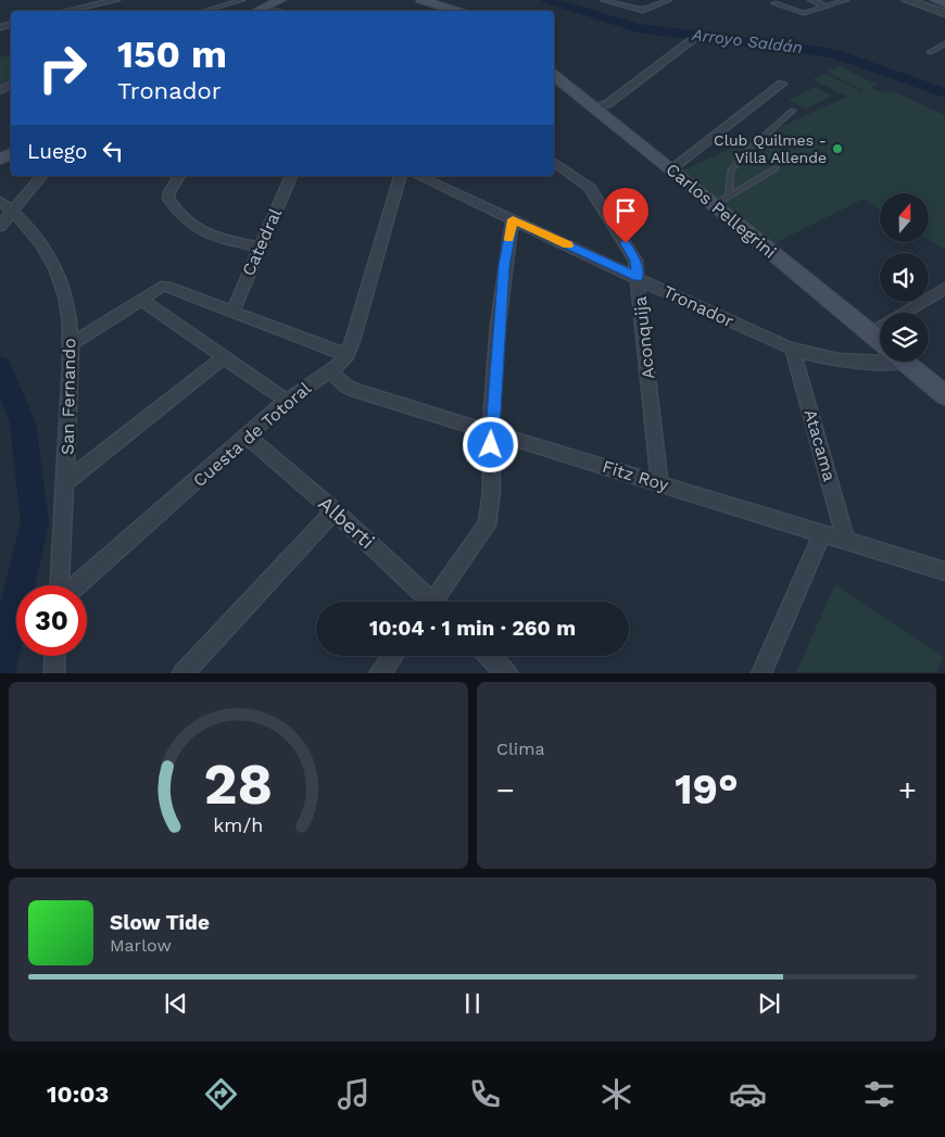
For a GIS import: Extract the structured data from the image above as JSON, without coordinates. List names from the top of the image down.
{
  "streets": {
    "main road": ["Carlos Pellegrini"],
    "street": [
      "Catedral",
      "Tronador",
      "Aconquija",
      "San Fernando",
      "Cuesta de Totoral",
      "Atacama",
      "Fitz Roy",
      "Alberti"
    ]
  },
  "crossings": [
    ["Tronador", "Aconquija"],
    ["Tronador", "Atacama"],
    ["Aconquija", "Fitz Roy"],
    ["Cuesta de Totoral", "Fitz Roy"],
    ["Cuesta de Totoral", "Alberti"],
    ["Atacama", "Fitz Roy"]
  ],
  "water": ["Arroyo Saldán"],
  "places": ["Club Quilmes - Villa Allende"],
  "north": "top",
  "page": {
    "turn": ["150 m", "Tronador"],
    "then": "Luego",
    "limit": "30",
    "trip": "10:04 · 1 min · 260 m",
    "tile": "Clima",
    "heat": ["−", "19°", "+"],
    "song": ["Slow Tide", "Marlow"],
    "tabs": "10:03",
    "gauge": ["28", "km/h"]
  }
}
